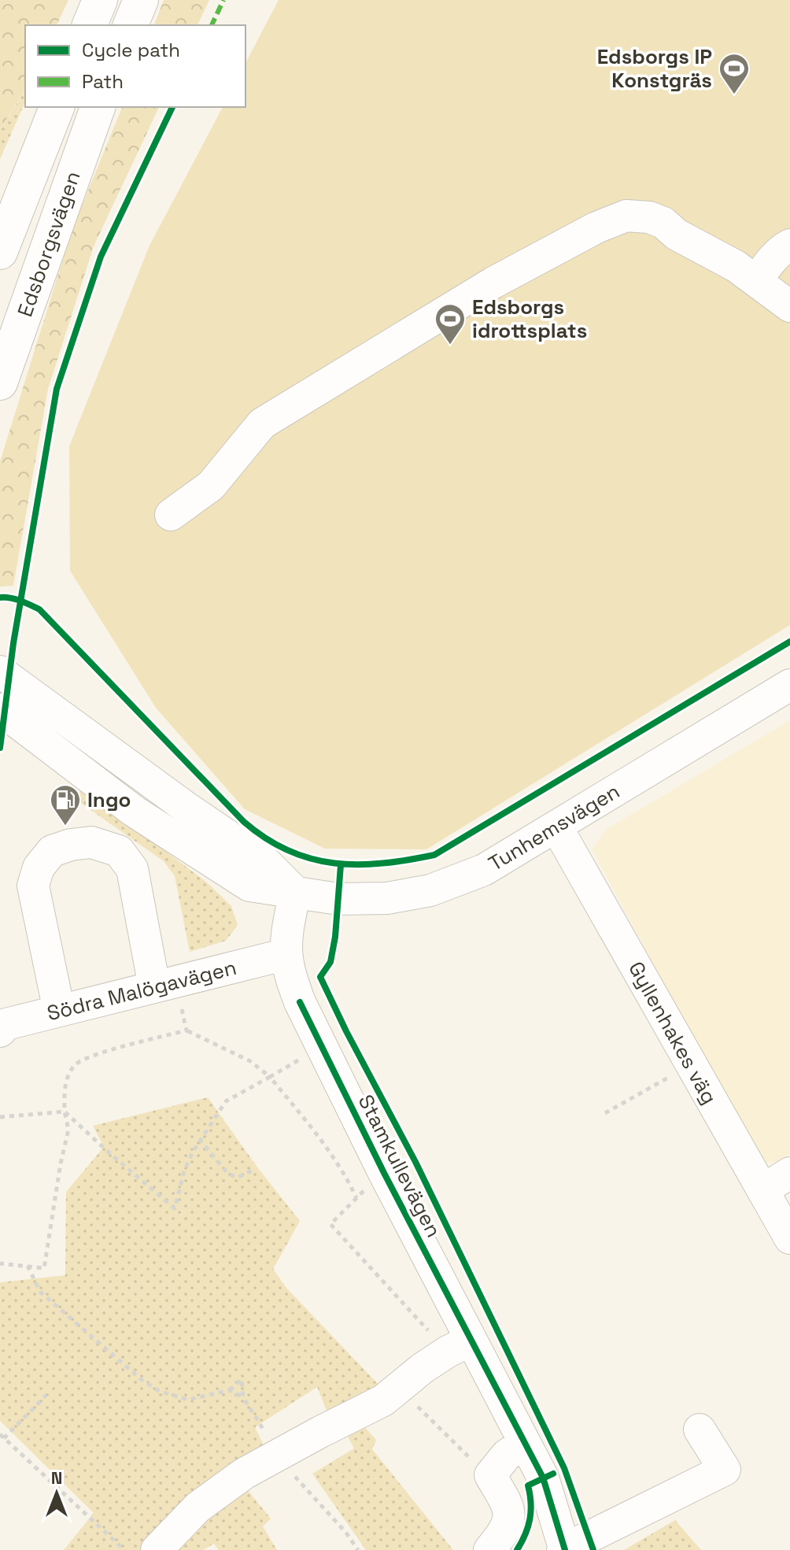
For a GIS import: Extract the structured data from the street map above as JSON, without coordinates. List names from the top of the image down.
{
  "streets": {
    "highway": ["Edsborgsvägen"],
    "street": [
      "Tunhemsvägen",
      "Södra Malögavägen",
      "Gyllenhakes väg",
      "Stamkullevägen"
    ]
  },
  "crossings": [
    ["Tunhemsvägen", "Gyllenhakes väg"],
    ["Tunhemsvägen", "Stamkullevägen"],
    ["Södra Malögavägen", "Stamkullevägen"]
  ],
  "places": {
    "sports": ["Edsborgs IP Konstgräs", "Edsborgs idrottsplats"],
    "fuel station": ["Ingo"]
  },
  "legend": ["Cycle path", "Path"],
  "north": "top"
}
